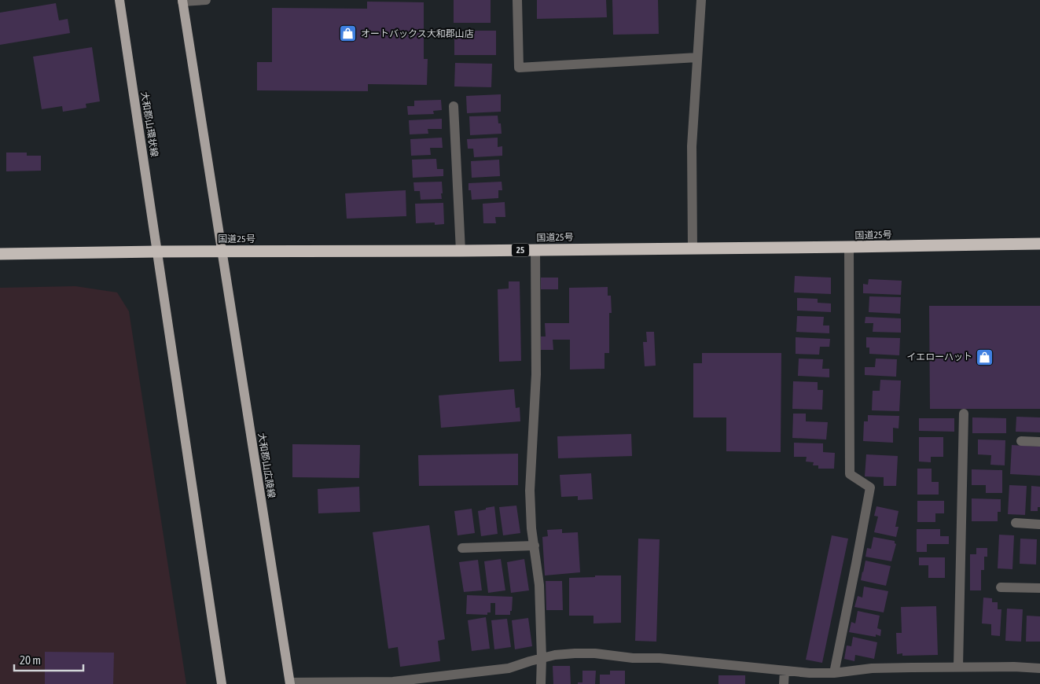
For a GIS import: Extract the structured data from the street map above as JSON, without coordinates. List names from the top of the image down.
{
  "streets": {
    "highway": ["国道25号", "25"],
    "main road": ["大和郡山環状線", "大和郡山広陵線"]
  },
  "crossings": [
    ["大和郡山環状線", "国道25号"],
    ["国道25号", "大和郡山広陵線"]
  ],
  "places": {
    "shop": ["オートバックス大和郡山店", "イエローハット"]
  },
  "scale_bar": "20 m"
}
